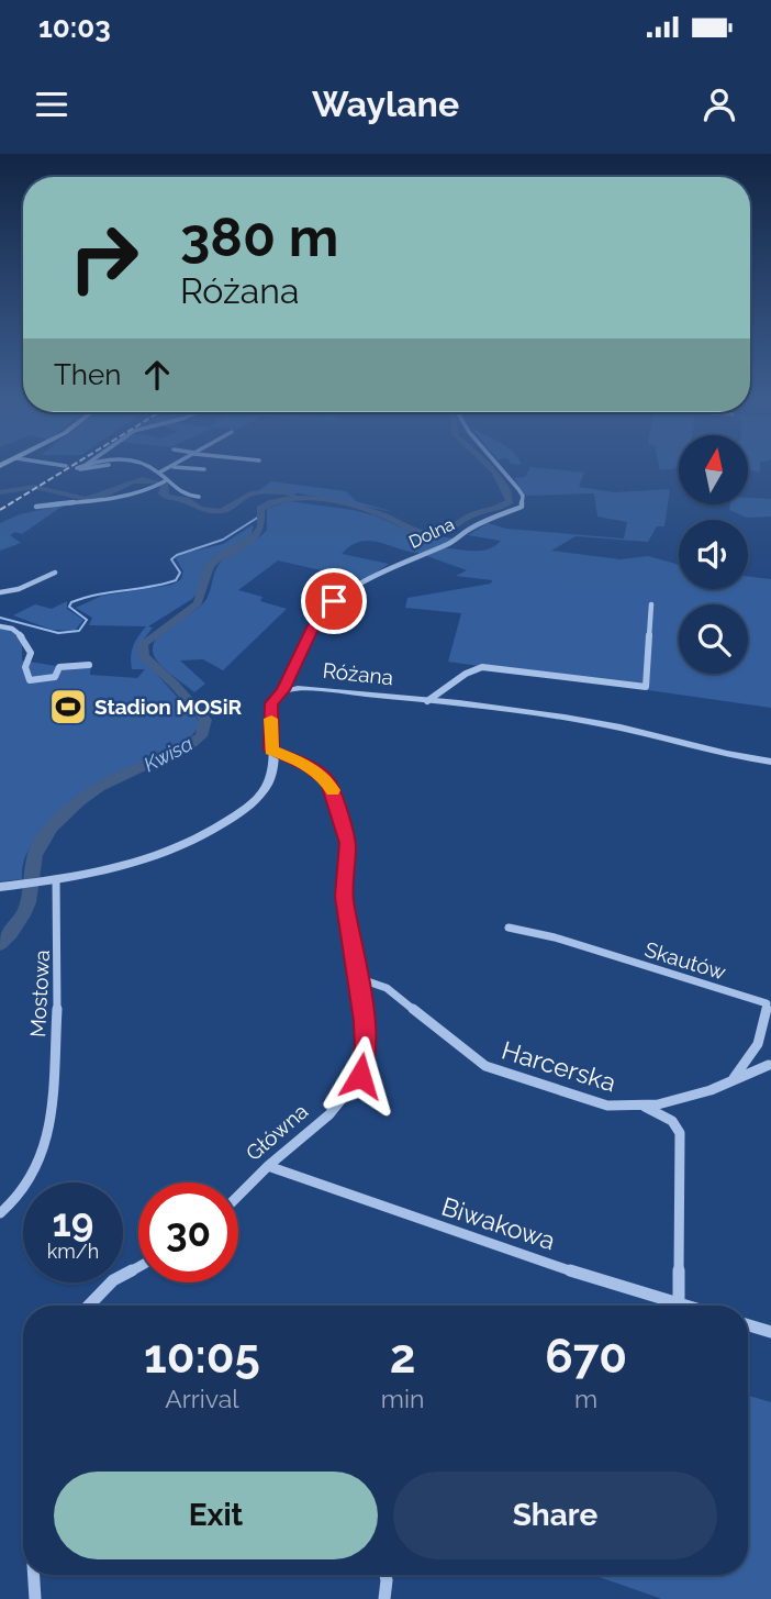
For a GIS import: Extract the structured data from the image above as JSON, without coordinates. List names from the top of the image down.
{
  "streets": {
    "street": [
      "Dolna",
      "Różana",
      "Skautów",
      "Mostowa",
      "Harcerska",
      "Główna",
      "Biwakowa"
    ]
  },
  "crossings": [
    ["Dolna", "Różana"],
    ["Skautów", "Harcerska"],
    ["Harcerska", "Główna"],
    ["Główna", "Biwakowa"]
  ],
  "water": ["Kwisa"],
  "places": {
    "sports": ["Stadion MOSiR"]
  },
  "north": "top",
  "page": {
    "status": "10:03",
    "header": "Waylane",
    "turn": ["380 m", "Różana"],
    "then": "Then",
    "speed": "19 km/h",
    "limit": "30",
    "eta": [
      "10:05",
      "Arrival",
      "2",
      "min",
      "670",
      "m"
    ],
    "buttons": ["Exit", "Share"]
  }
}
